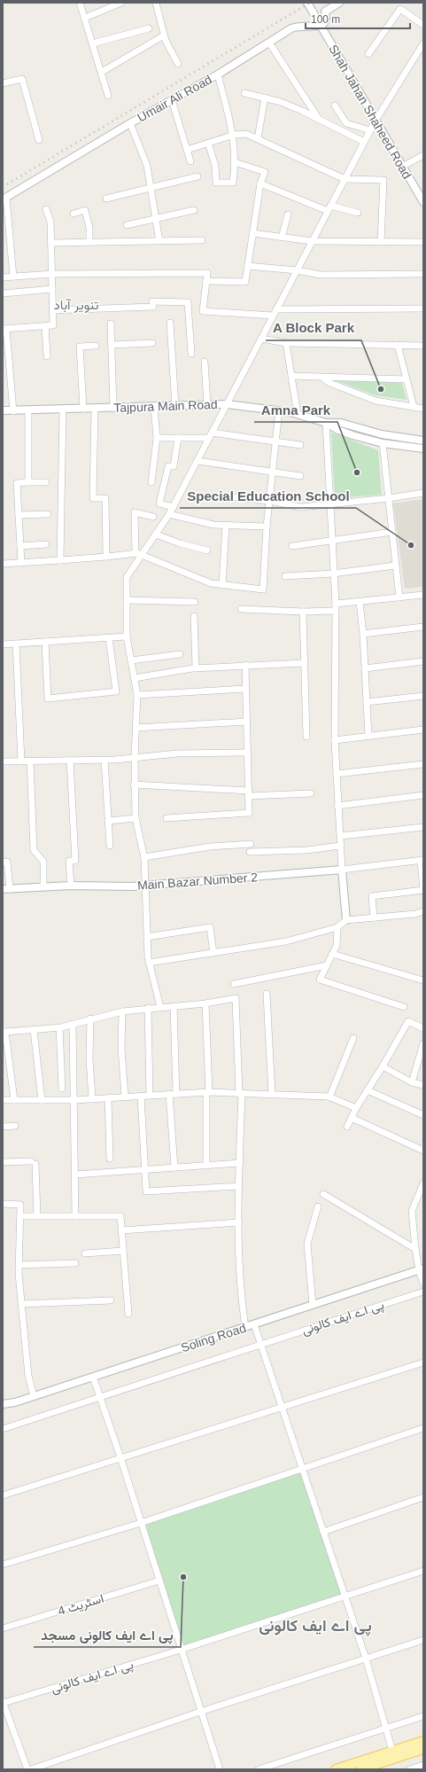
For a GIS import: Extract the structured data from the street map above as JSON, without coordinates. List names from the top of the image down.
{
  "streets": {
    "street": [
      "Umair Ali Road",
      "Shah Jahan Shaheed Road",
      "Tajpura Main Road",
      "Main Bazar Number 2",
      "پی اے ایف کالونی",
      "Soling Road",
      "اسٹریٹ 4"
    ]
  },
  "crossings": [
    ["Umair Ali Road", "Shah Jahan Shaheed Road"]
  ],
  "districts": ["تنویر آباد", "پی اے ایف کالونی"],
  "places": [
    "A Block Park",
    "Amna Park",
    "Special Education School",
    "پی اے ایف کالونی مسجد"
  ],
  "scale_bar": "100 m"
}
